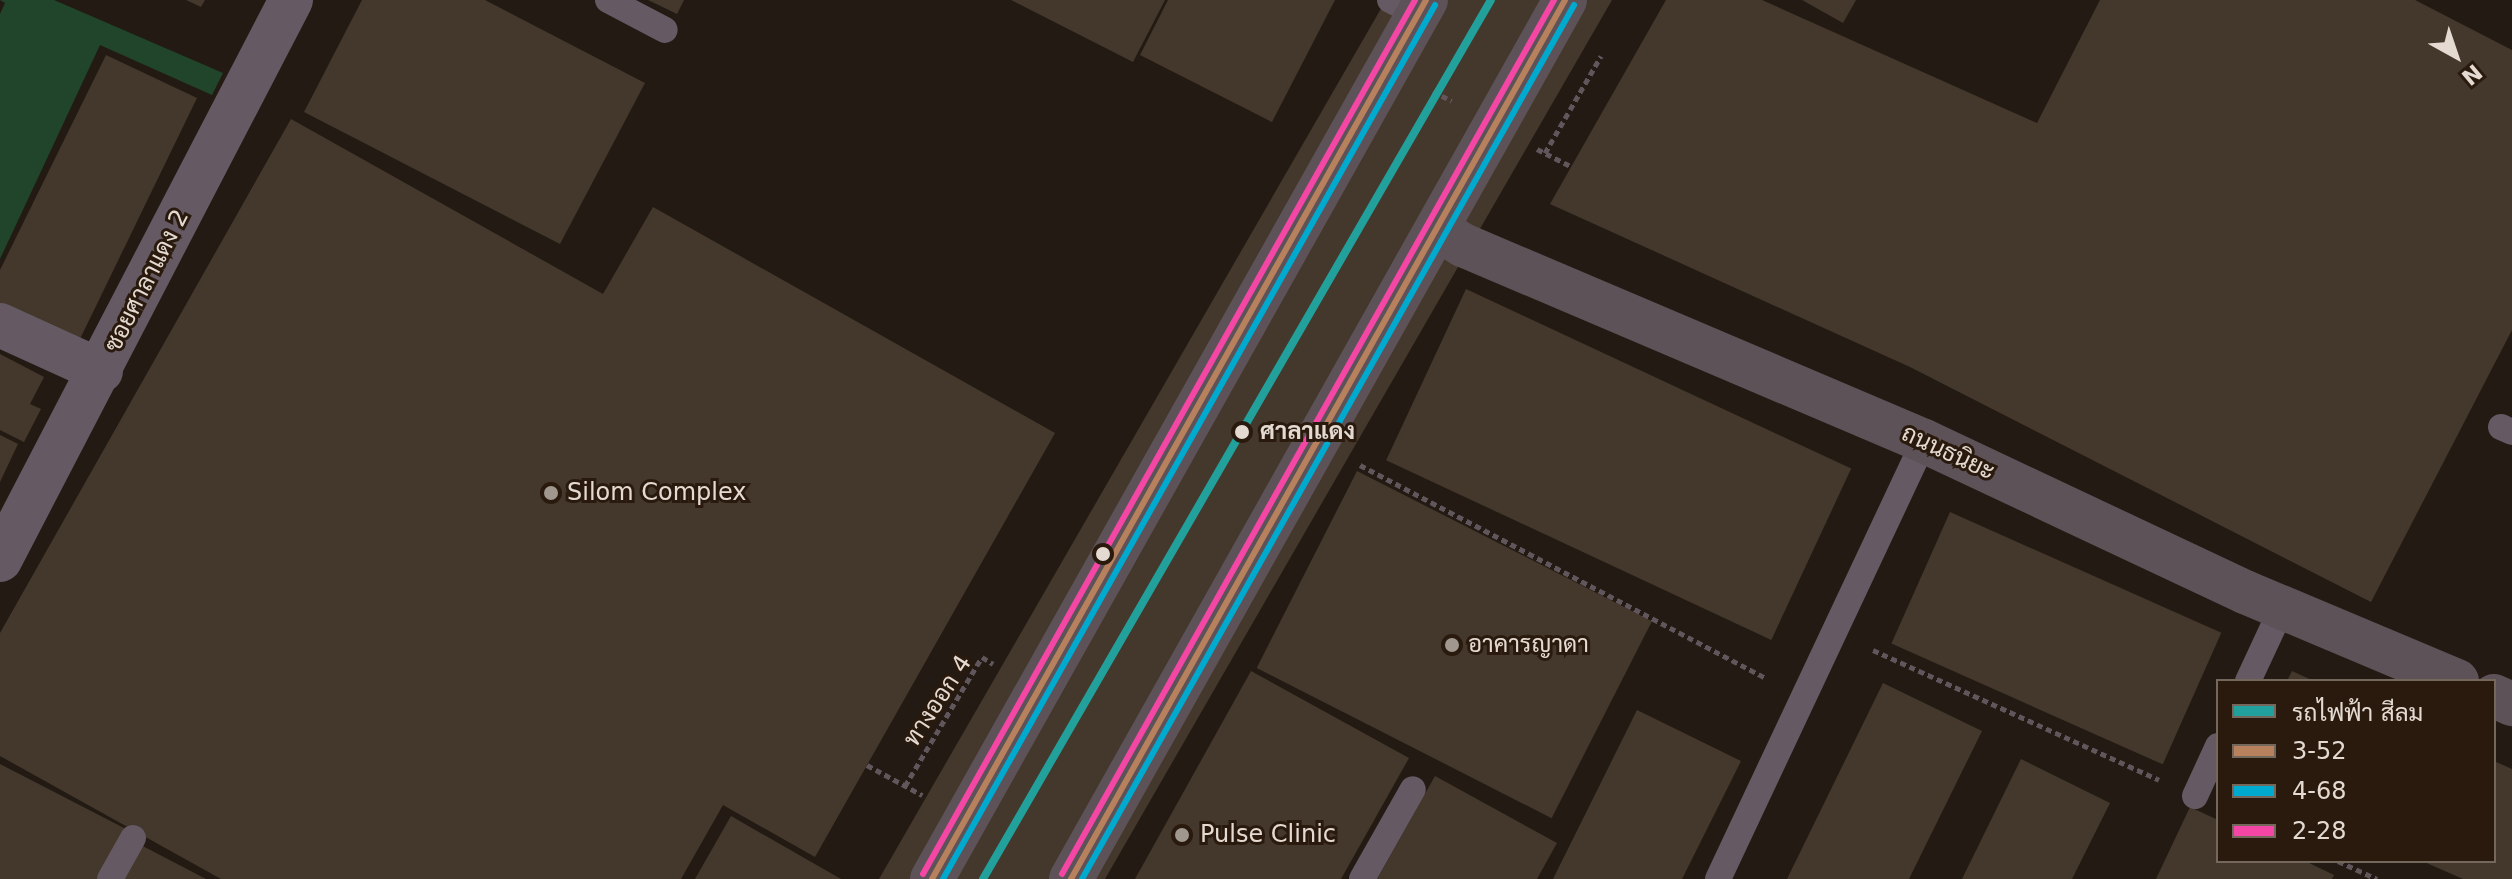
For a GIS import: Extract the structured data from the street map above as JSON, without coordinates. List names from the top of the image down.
{
  "streets": {
    "main road": ["ถนนธนิยะ"],
    "street": ["ซอยศาลาแดง 2"],
    "path": ["ทางออก 4"]
  },
  "places": [
    "ศาลาแดง",
    "Silom Complex",
    "อาคารญาดา",
    "Pulse Clinic"
  ],
  "lines": [
    "metro line สีลม",
    "transit line 3-52",
    "transit line 2-28",
    "transit line 4-68"
  ],
  "legend": [
    "รถไฟฟ้า สีลม",
    "3-52",
    "4-68",
    "2-28"
  ],
  "north": "bottom right"
}
